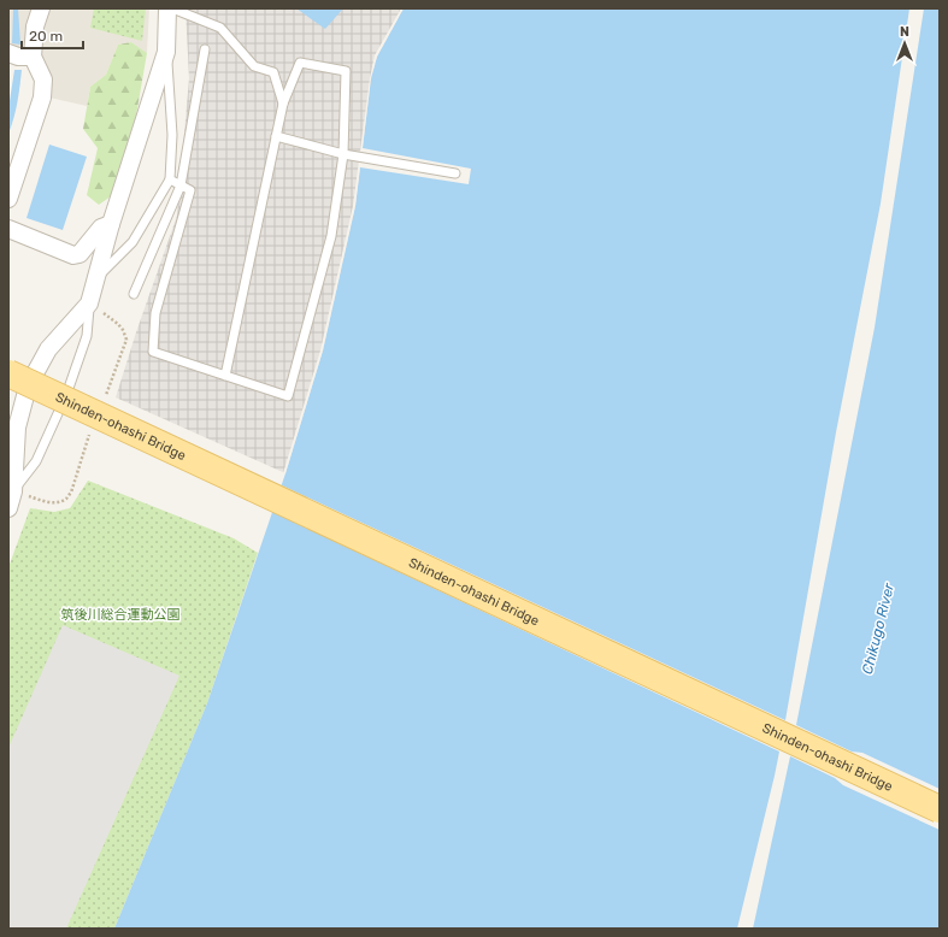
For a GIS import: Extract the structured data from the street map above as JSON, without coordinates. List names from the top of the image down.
{
  "streets": {
    "main road": ["Shinden-ohashi Bridge"]
  },
  "water": ["Chikugo River"],
  "parks": ["筑後川総合運動公園"],
  "scale_bar": "20 m",
  "north": "top"
}
